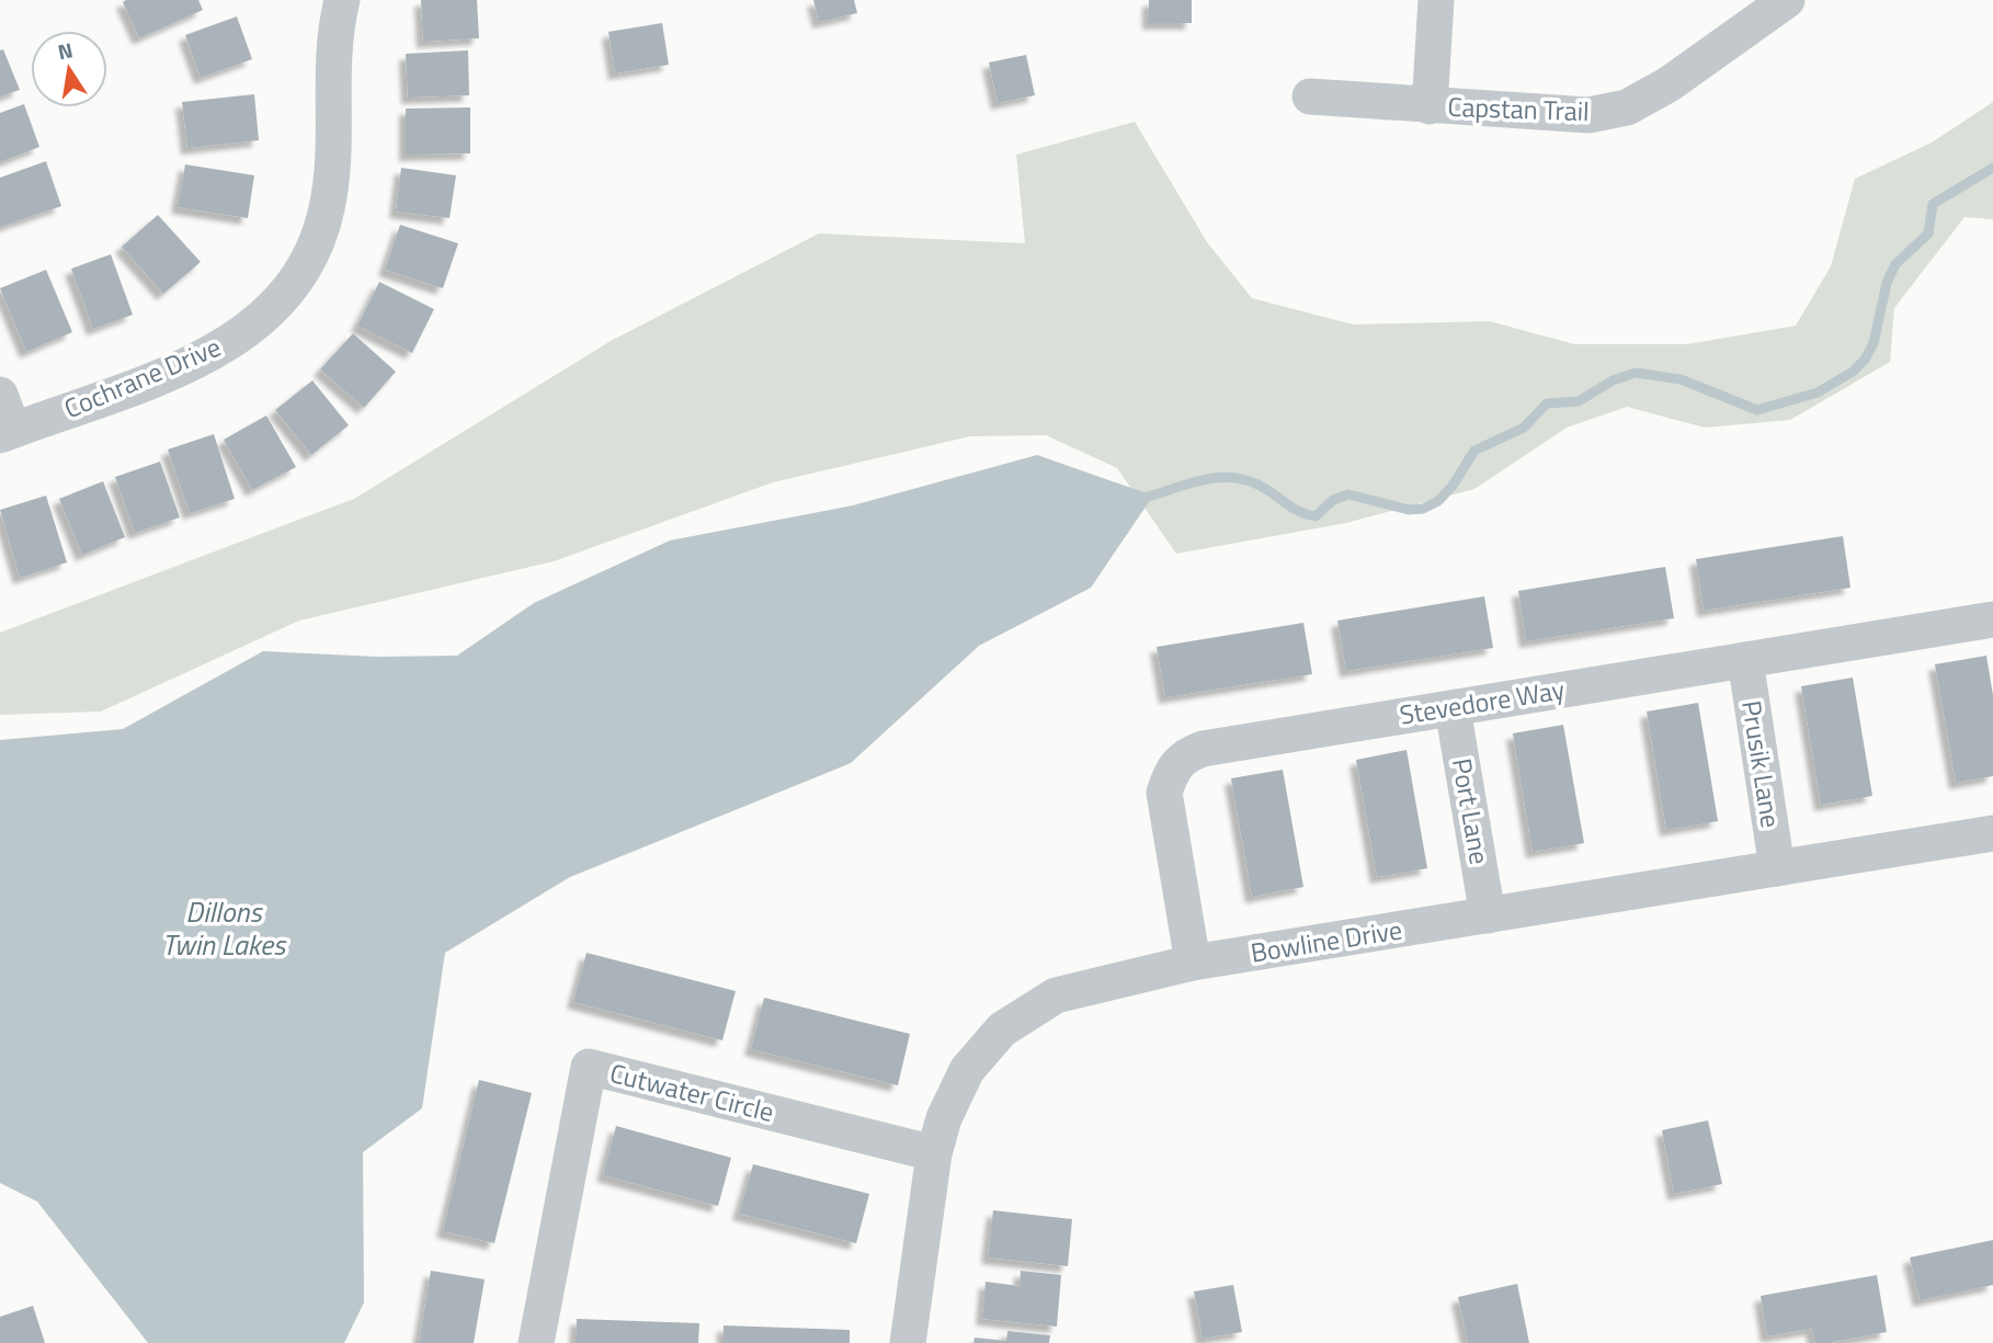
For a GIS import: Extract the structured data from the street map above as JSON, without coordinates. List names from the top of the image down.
{
  "streets": {
    "street": [
      "Capstan Trail",
      "Cochrane Drive",
      "Stevedore Way",
      "Prusik Lane",
      "Port Lane",
      "Bowline Drive",
      "Cutwater Circle"
    ]
  },
  "crossings": [
    ["Stevedore Way", "Prusik Lane"],
    ["Stevedore Way", "Port Lane"],
    ["Stevedore Way", "Bowline Drive"],
    ["Prusik Lane", "Bowline Drive"],
    ["Port Lane", "Bowline Drive"],
    ["Bowline Drive", "Cutwater Circle"]
  ],
  "water": ["Dillons Twin Lakes"],
  "north": "top"
}
